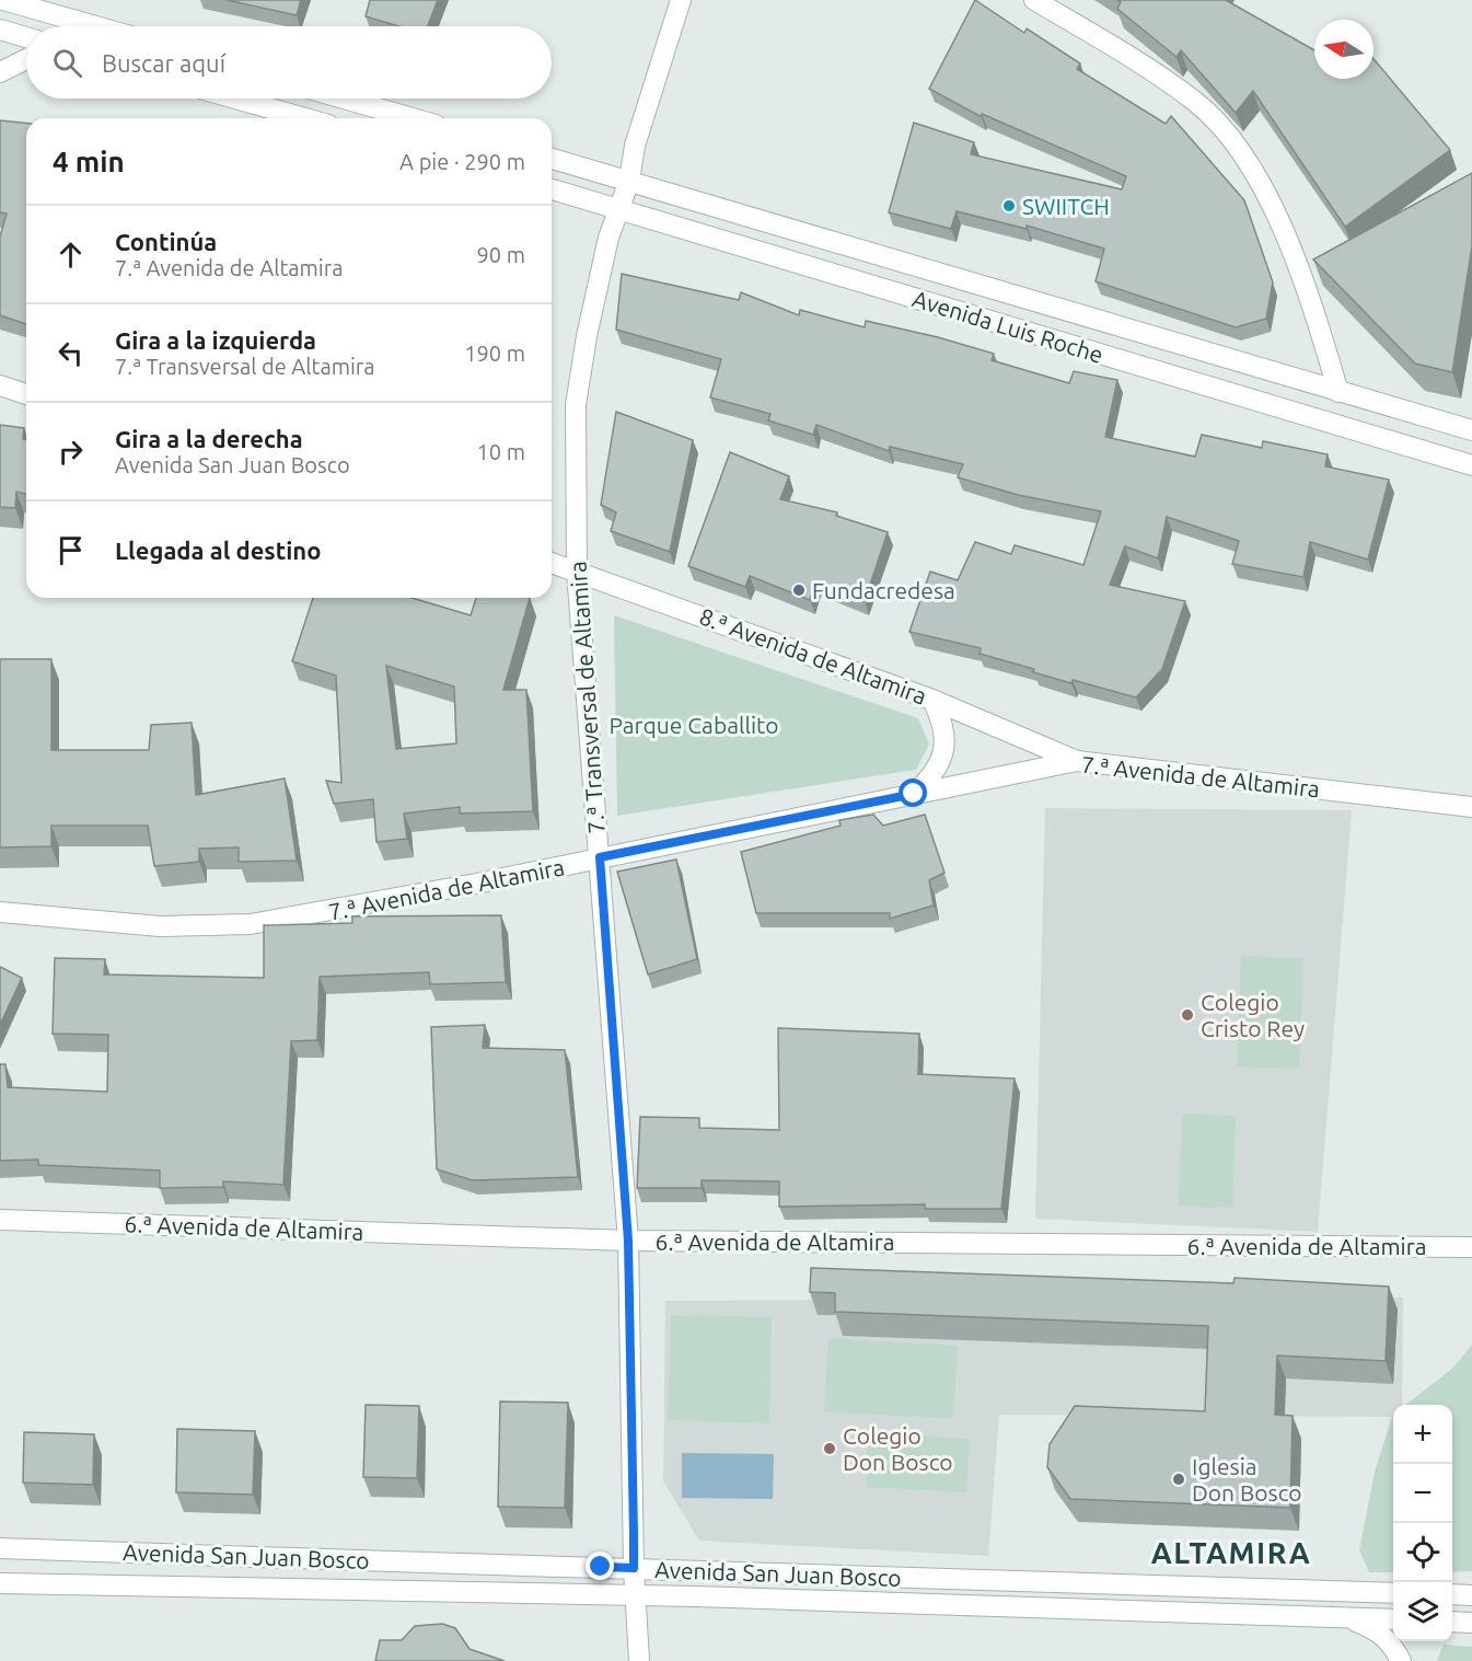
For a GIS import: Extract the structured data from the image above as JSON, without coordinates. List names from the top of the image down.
{
  "streets": {
    "street": [
      "Avenida Luis Roche",
      "8.ª Avenida de Altamira",
      "7.ª Transversal de Altamira",
      "7.ª Avenida de Altamira",
      "6.ª Avenida de Altamira",
      "Avenida San Juan Bosco"
    ]
  },
  "crossings": [
    ["Avenida Luis Roche", "7.ª Transversal de Altamira"],
    ["8.ª Avenida de Altamira", "7.ª Transversal de Altamira"],
    ["8.ª Avenida de Altamira", "7.ª Avenida de Altamira"],
    ["7.ª Transversal de Altamira", "7.ª Avenida de Altamira"],
    ["7.ª Transversal de Altamira", "6.ª Avenida de Altamira"],
    ["7.ª Transversal de Altamira", "Avenida San Juan Bosco"]
  ],
  "districts": ["ALTAMIRA"],
  "parks": ["Parque Caballito"],
  "places": [
    "SWIITCH",
    "Fundacredesa",
    "Colegio Cristo Rey",
    "Colegio Don Bosco",
    "Iglesia Don Bosco"
  ],
  "north": "left",
  "page": {
    "search": "Buscar aquí",
    "heading": ["4 min", "A pie · 290 m"],
    "list": [
      ["Continúa", "7.ª Avenida de Altamira", "90 m"],
      ["Gira a la izquierda", "7.ª Transversal de Altamira", "190 m"],
      ["Gira a la derecha", "Avenida San Juan Bosco", "10 m"],
      "Llegada al destino"
    ],
    "map_buttons": ["+", "−"]
  }
}
